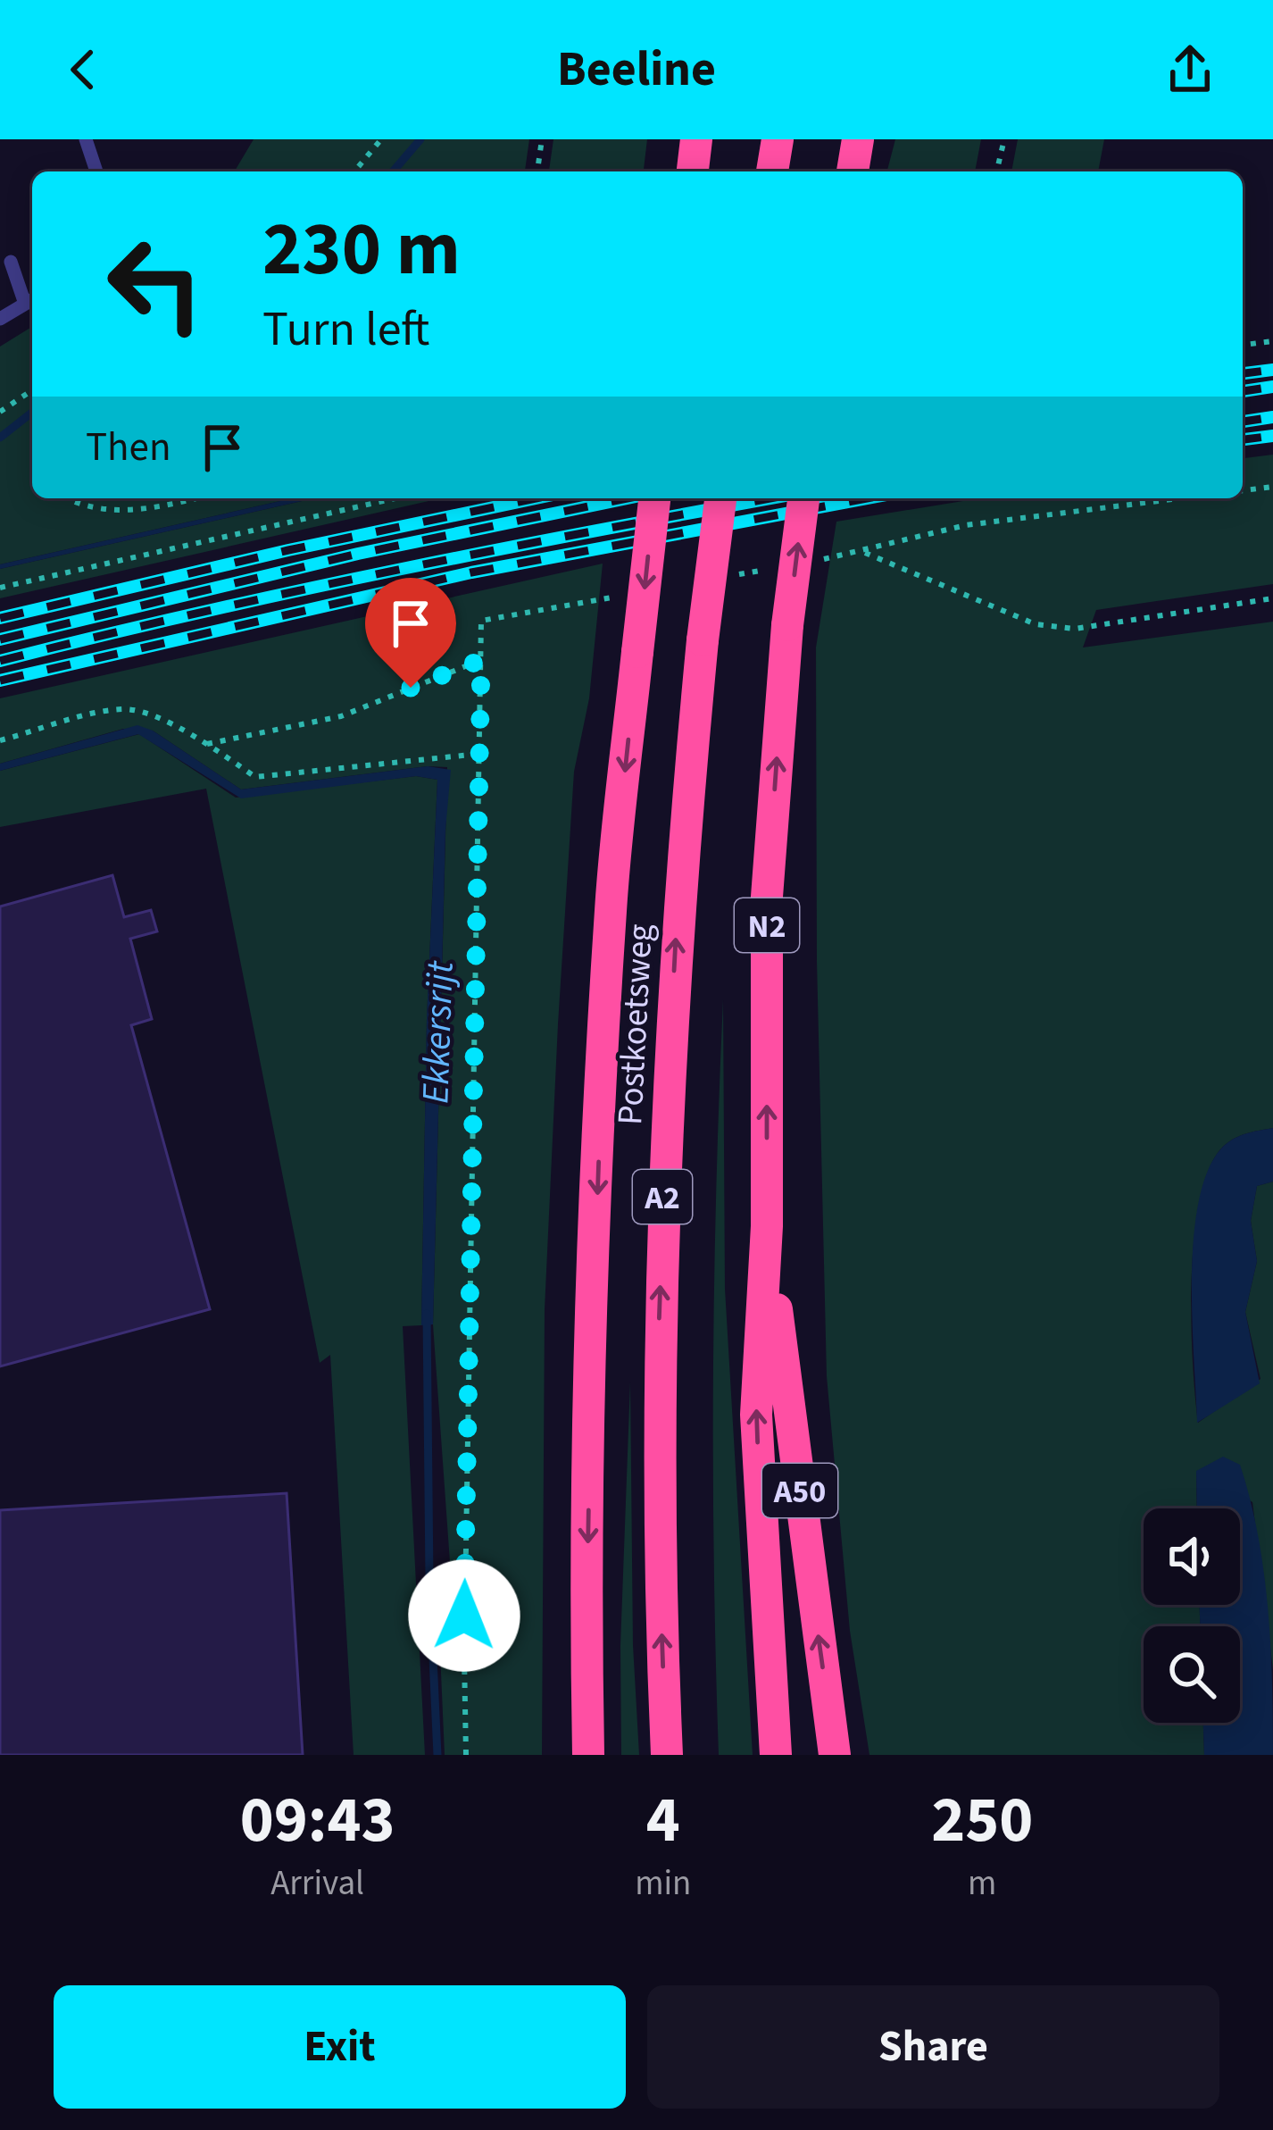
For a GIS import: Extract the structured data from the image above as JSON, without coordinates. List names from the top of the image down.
{
  "streets": {
    "highway": [
      "N2",
      "Postkoetsweg",
      "A2",
      "A50"
    ]
  },
  "crossings": [
    ["N2", "A50"]
  ],
  "water": ["Ekkersrijt"],
  "page": {
    "header": "Beeline",
    "turn": ["230 m", "Turn left"],
    "then": "Then",
    "eta": [
      "09:43",
      "Arrival",
      "4",
      "min",
      "250",
      "m"
    ],
    "buttons": ["Exit", "Share"]
  }
}
